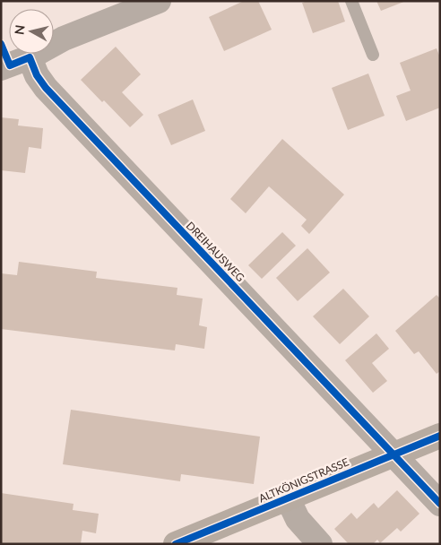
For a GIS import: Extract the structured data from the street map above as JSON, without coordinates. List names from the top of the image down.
{
  "streets": {
    "street": ["DREIHAUSWEG", "ALTKÖNIGSTRASSE"]
  },
  "crossings": [
    ["DREIHAUSWEG", "ALTKÖNIGSTRASSE"]
  ],
  "north": "left"
}
